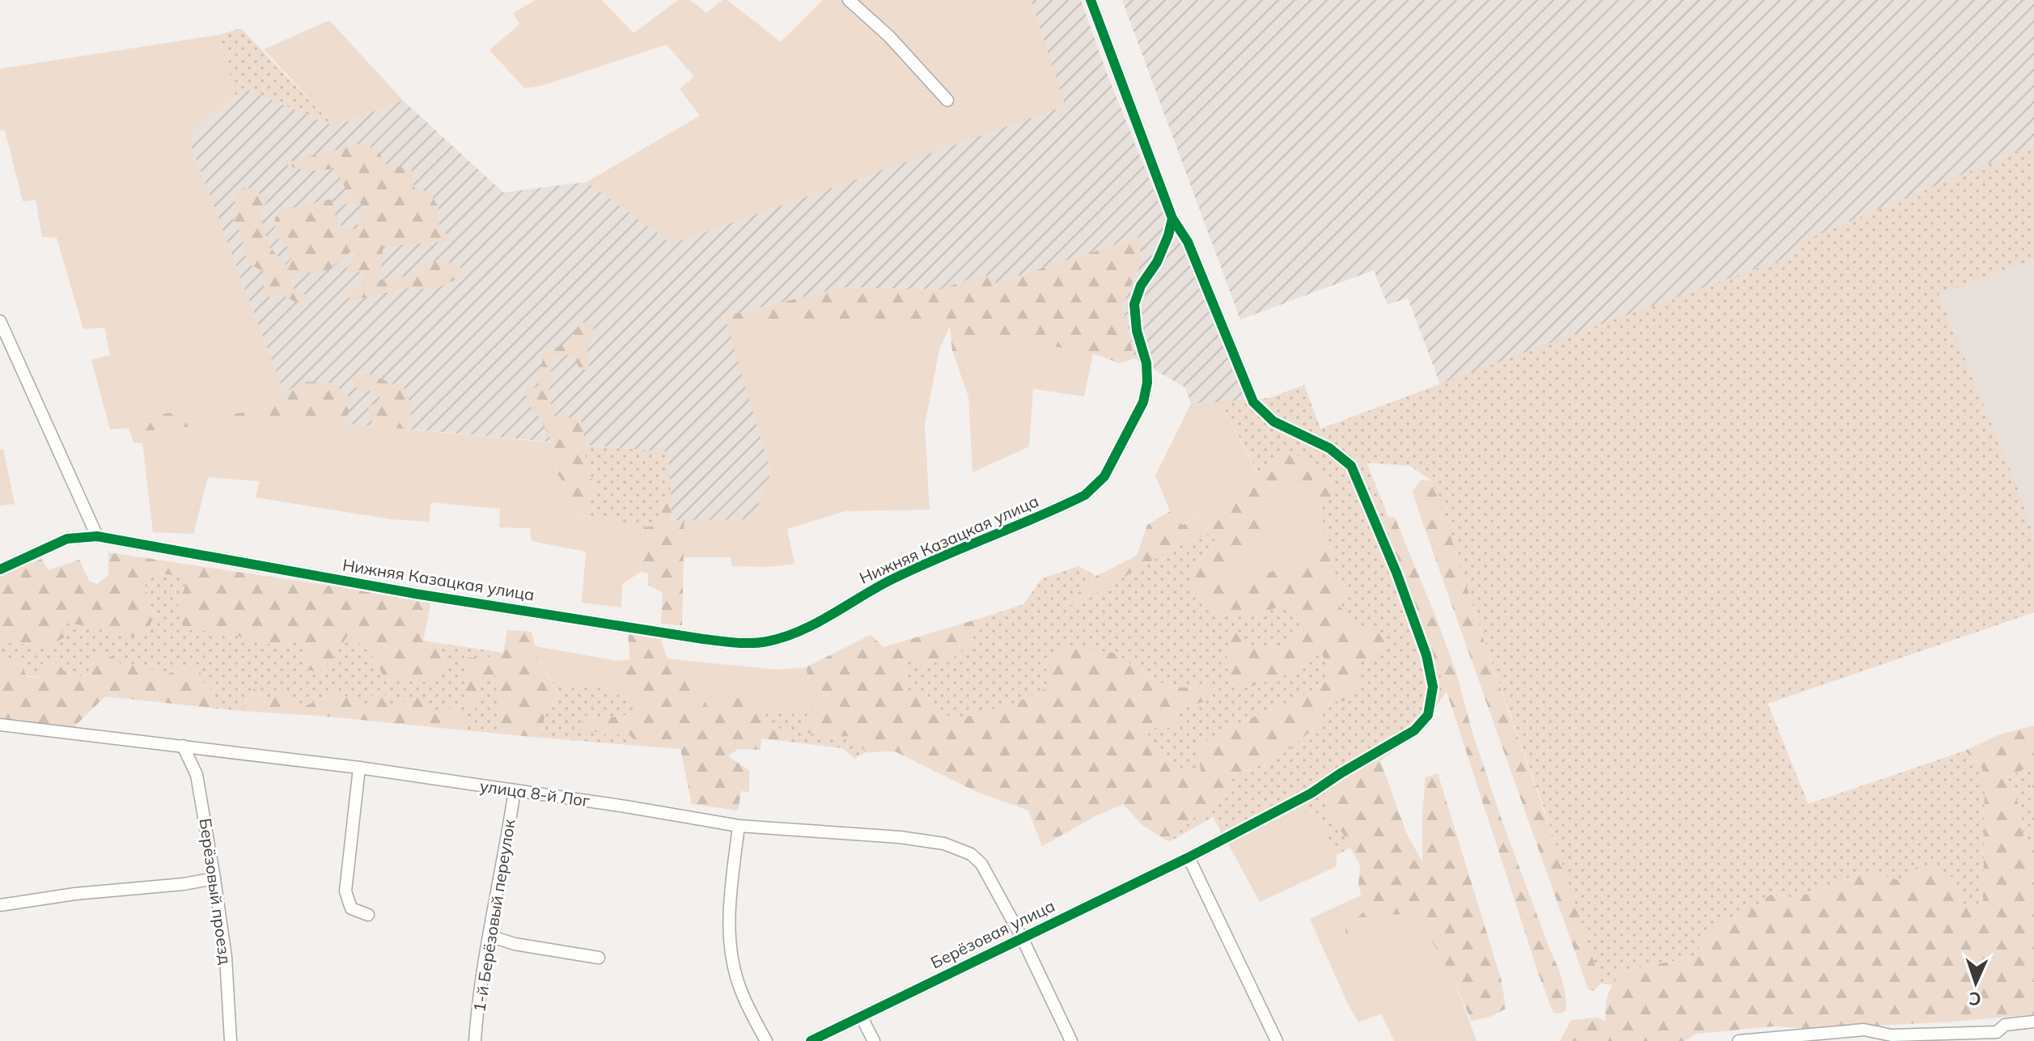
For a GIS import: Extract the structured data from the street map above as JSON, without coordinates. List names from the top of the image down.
{
  "streets": {
    "street": [
      "Нижняя Казацкая улица",
      "улица 8-й Лог",
      "Берёзовый проезд",
      "1-й Берёзовый переулок",
      "Берёзовая улица"
    ]
  },
  "crossings": [
    ["Нижняя Казацкая улица", "Берёзовая улица"],
    ["улица 8-й Лог", "Берёзовый проезд"],
    ["улица 8-й Лог", "1-й Берёзовый переулок"],
    ["улица 8-й Лог", "Берёзовая улица"]
  ],
  "north": "bottom"
}
